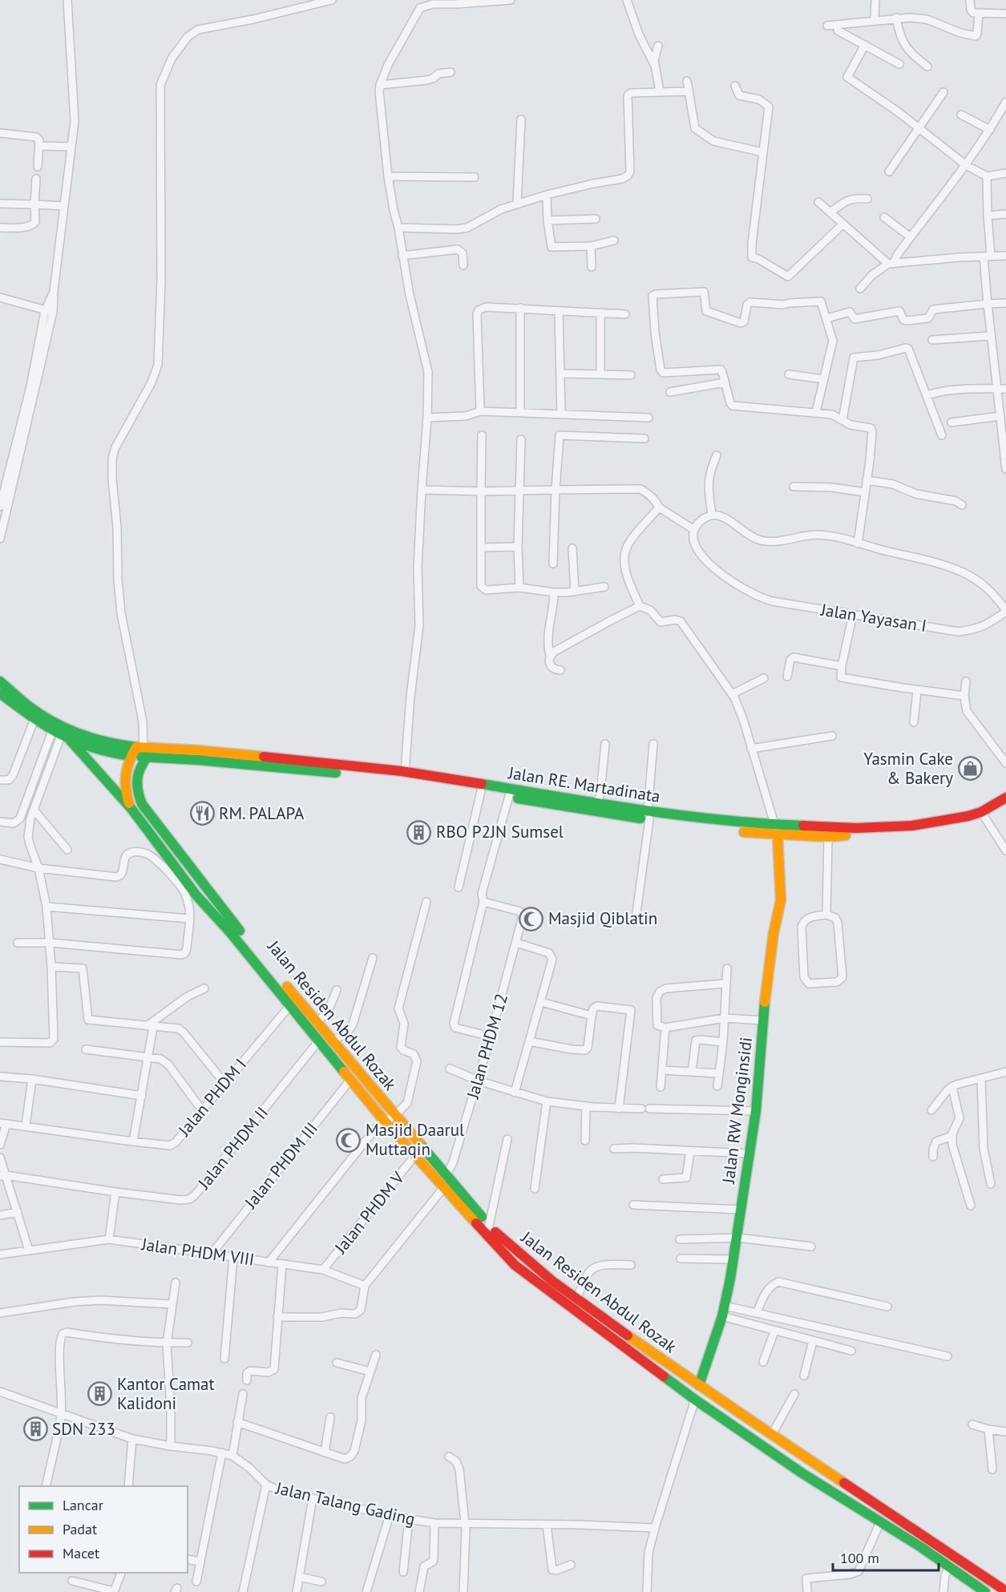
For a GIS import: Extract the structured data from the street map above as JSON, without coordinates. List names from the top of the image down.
{
  "streets": {
    "main road": ["Jalan RE. Martadinata", "Jalan Residen Abdul Rozak", "Jalan RW Monginsidi"],
    "street": [
      "Jalan Yayasan I",
      "Jalan PHDM 12",
      "Jalan PHDM I",
      "Jalan PHDM II",
      "Jalan PHDM III",
      "Jalan PHDM V",
      "Jalan PHDM VIII",
      "Jalan Talang Gading"
    ]
  },
  "crossings": [
    ["Jalan RE. Martadinata", "Jalan Residen Abdul Rozak"],
    ["Jalan Residen Abdul Rozak", "Jalan PHDM 12"],
    ["Jalan Residen Abdul Rozak", "Jalan PHDM I"],
    ["Jalan Residen Abdul Rozak", "Jalan RW Monginsidi"],
    ["Jalan Residen Abdul Rozak", "Jalan PHDM II"],
    ["Jalan Residen Abdul Rozak", "Jalan PHDM III"],
    ["Jalan Residen Abdul Rozak", "Jalan PHDM V"],
    ["Jalan PHDM III", "Jalan PHDM VIII"],
    ["Jalan PHDM V", "Jalan PHDM VIII"]
  ],
  "places": {
    "shop": ["Yasmin Cake & Bakery"],
    "restaurant": ["RM. PALAPA"],
    "building": ["RBO P2JN Sumsel", "Kantor Camat Kalidoni", "SDN 233"],
    "mosque": ["Masjid Qiblatin", "Masjid Daarul Muttaqin"]
  },
  "legend": ["Lancar", "Padat", "Macet"],
  "scale_bar": "100 m"
}
